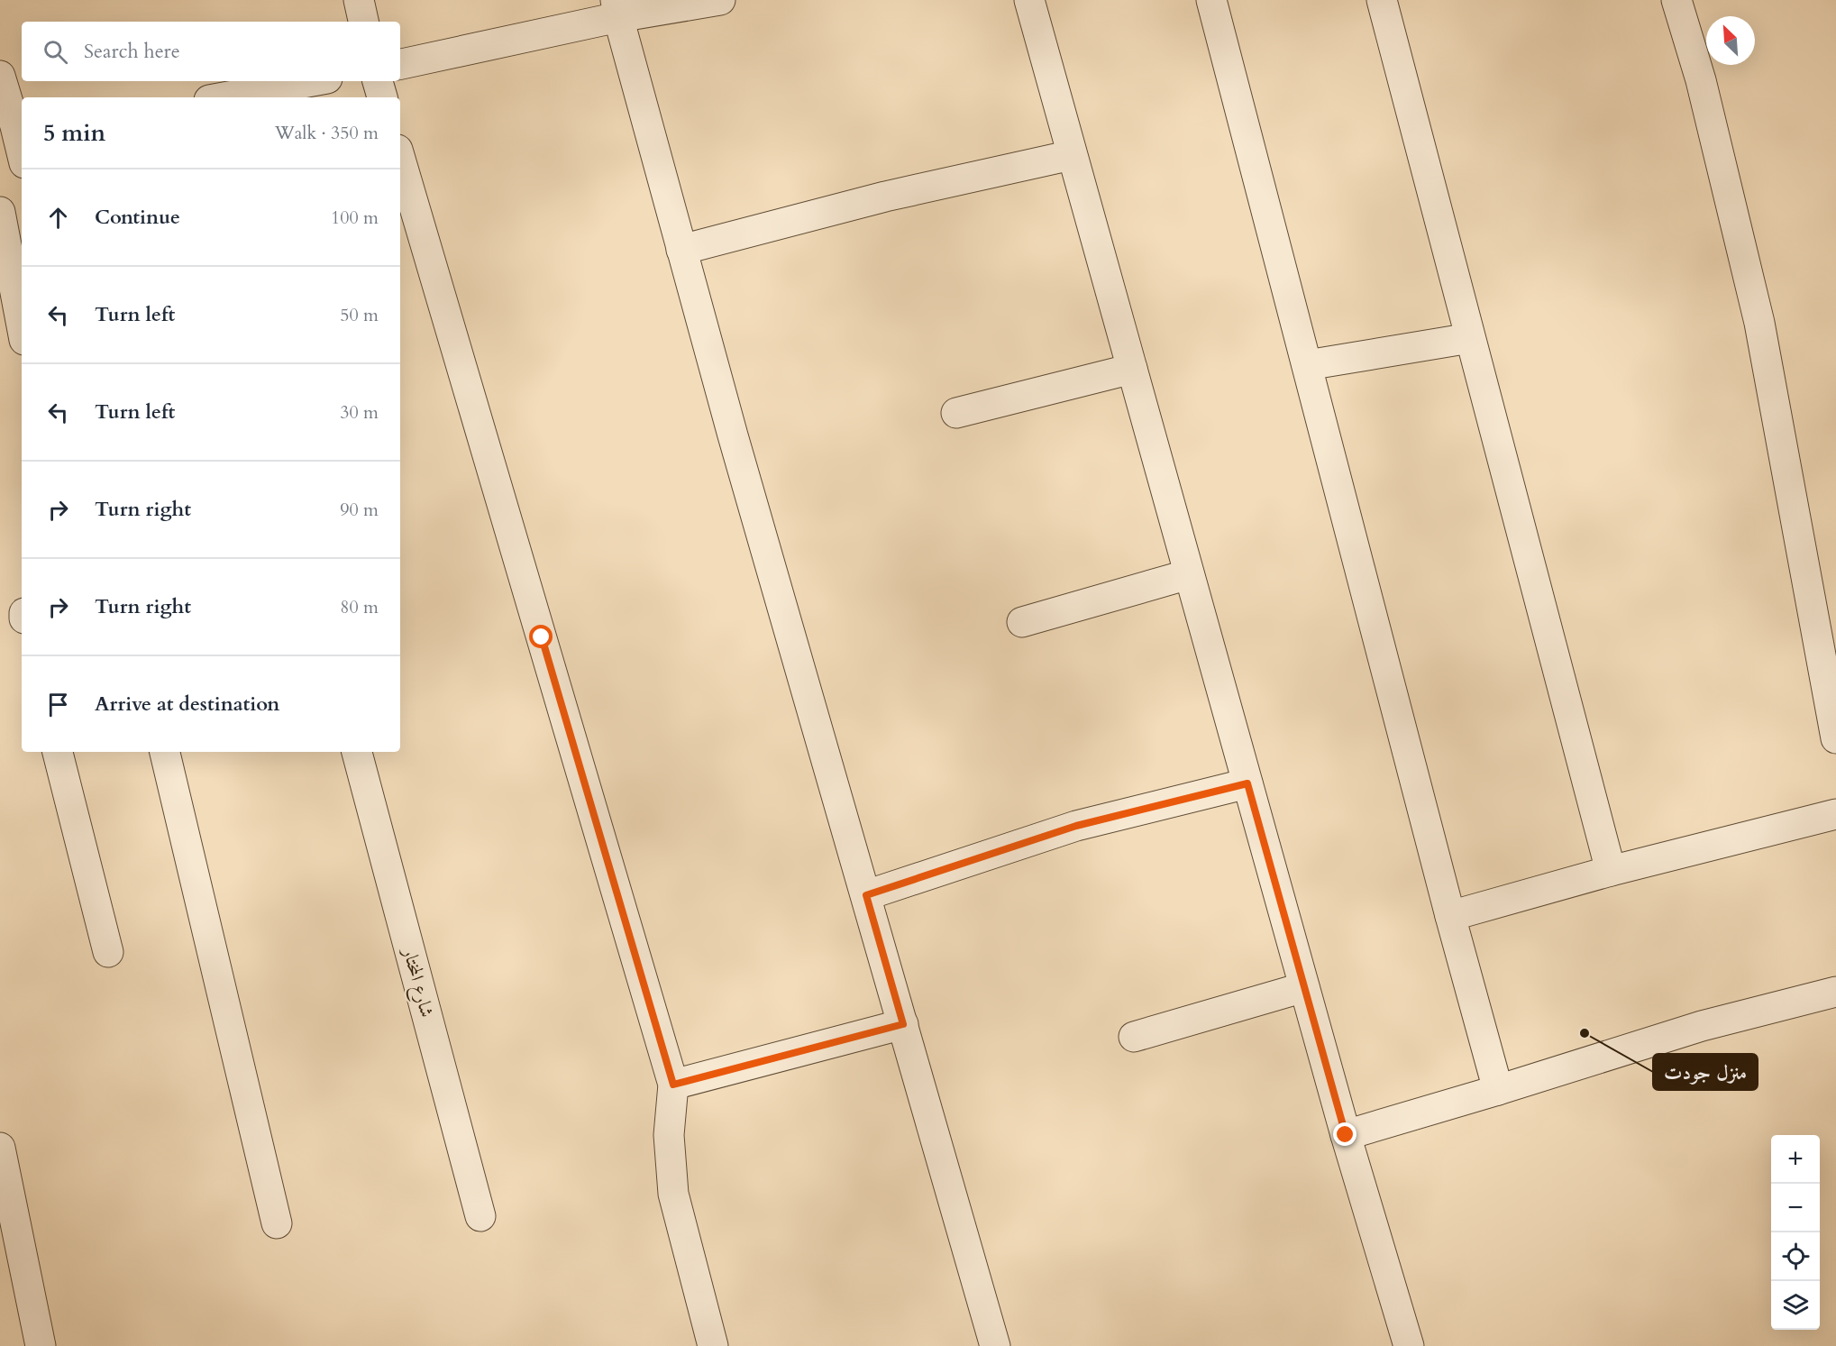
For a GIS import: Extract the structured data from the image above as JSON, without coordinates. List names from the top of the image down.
{
  "streets": {
    "street": ["شارع المختار"]
  },
  "places": ["منزل جودت"],
  "north": "top left",
  "page": {
    "search": "Search here",
    "heading": ["5 min", "Walk · 350 m"],
    "list": [
      ["Continue", "100 m"],
      ["Turn left", "50 m"],
      ["Turn left", "30 m"],
      ["Turn right", "90 m"],
      ["Turn right", "80 m"],
      "Arrive at destination"
    ],
    "map_buttons": ["+", "−"]
  }
}
